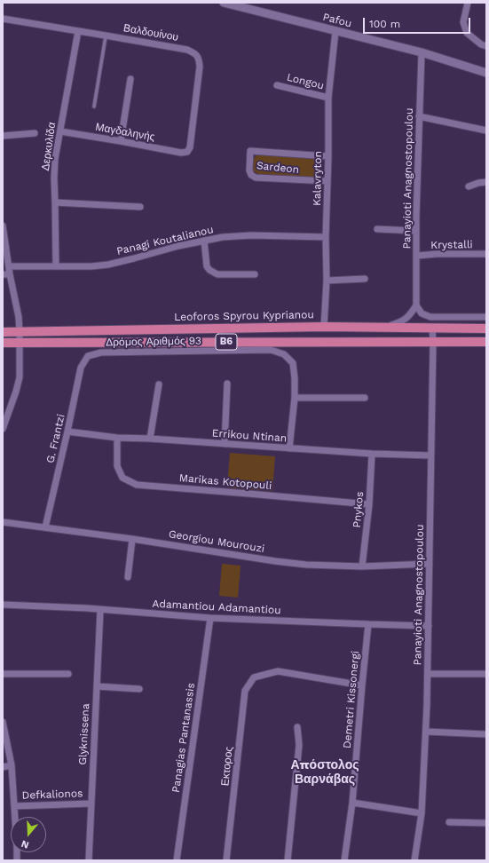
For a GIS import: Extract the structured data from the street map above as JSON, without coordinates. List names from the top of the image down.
{
  "streets": {
    "main road": ["Pafou", "Leoforos Spyrou Kyprianou", "B6"],
    "street": [
      "Βαλδουίνου",
      "Longou",
      "Μαγδαληνής",
      "Δερκυλίδα",
      "Sardeon",
      "Kalavryton",
      "Panayioti Anagnostopoulou",
      "Panagi Koutalianou",
      "Krystalli",
      "Δρόμος Αριθμός 93",
      "Errikou Ntinan",
      "G. Frantzi",
      "Marikas Kotopouli",
      "Pnykos",
      "Georgiou Mourouzi",
      "Adamantiou Adamantiou",
      "Demetri Kissonergi",
      "Glyknissena",
      "Panagias Pantanassis",
      "Εκτορος",
      "Defkalionos"
    ]
  },
  "crossings": [
    ["Pafou", "Kalavryton"],
    ["Pafou", "Panayioti Anagnostopoulou"],
    ["Βαλδουίνου", "Μαγδαληνής"],
    ["Βαλδουίνου", "Δερκυλίδα"],
    ["Longou", "Kalavryton"],
    ["Μαγδαληνής", "Δερκυλίδα"],
    ["Δερκυλίδα", "Panagi Koutalianou"],
    ["Sardeon", "Kalavryton"],
    ["Kalavryton", "Panagi Koutalianou"],
    ["Kalavryton", "Leoforos Spyrou Kyprianou"],
    ["Panayioti Anagnostopoulou", "Krystalli"],
    ["Panayioti Anagnostopoulou", "Leoforos Spyrou Kyprianou"],
    ["Panayioti Anagnostopoulou", "B6"],
    ["Panayioti Anagnostopoulou", "Errikou Ntinan"],
    ["Panayioti Anagnostopoulou", "Georgiou Mourouzi"],
    ["Panayioti Anagnostopoulou", "Adamantiou Adamantiou"],
    ["Δρόμος Αριθμός 93", "G. Frantzi"],
    ["Errikou Ntinan", "G. Frantzi"],
    ["Errikou Ntinan", "Marikas Kotopouli"],
    ["Errikou Ntinan", "Pnykos"],
    ["G. Frantzi", "Georgiou Mourouzi"],
    ["Marikas Kotopouli", "Pnykos"],
    ["Pnykos", "Georgiou Mourouzi"],
    ["Adamantiou Adamantiou", "Demetri Kissonergi"],
    ["Adamantiou Adamantiou", "Glyknissena"],
    ["Adamantiou Adamantiou", "Panagias Pantanassis"],
    ["Demetri Kissonergi", "Εκτορος"],
    ["Glyknissena", "Defkalionos"]
  ],
  "districts": ["Απόστολος Βαρνάβας"],
  "scale_bar": "100 m",
  "north": "bottom"
}
